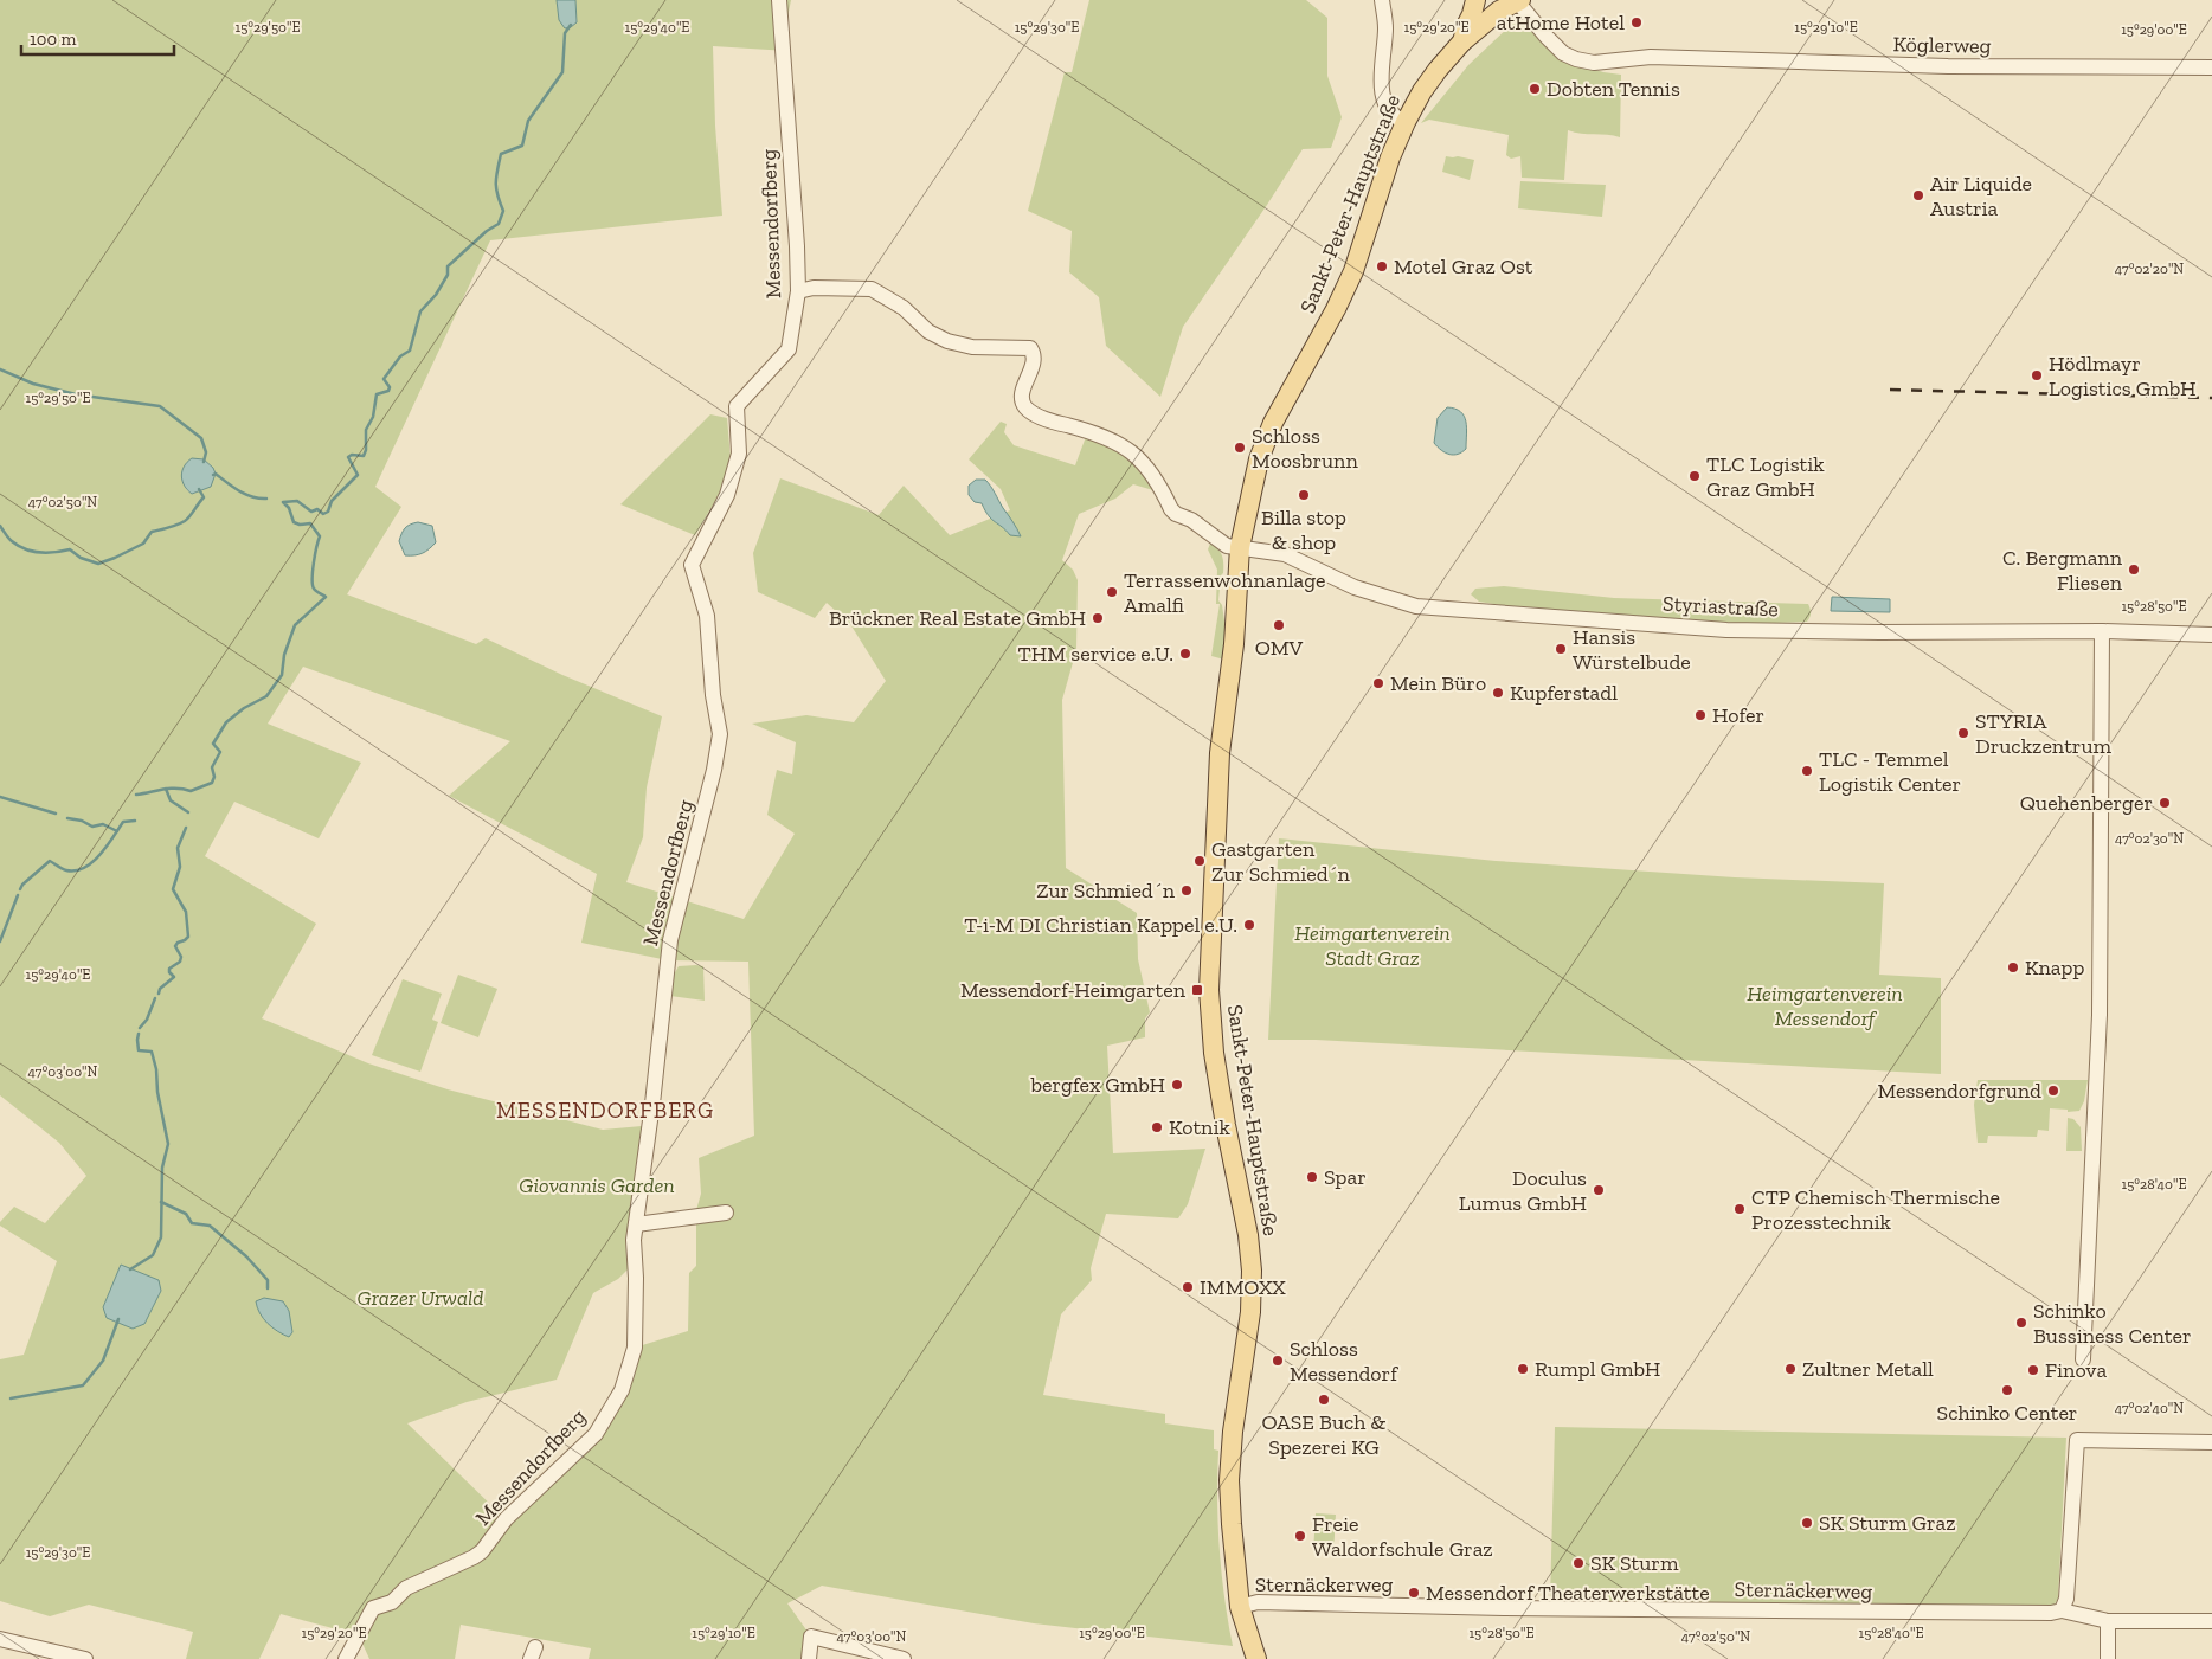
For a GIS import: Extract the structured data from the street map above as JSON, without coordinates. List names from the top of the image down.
{
  "streets": {
    "main road": ["Sankt-Peter-Hauptstraße"],
    "street": [
      "Köglerweg",
      "Messendorfberg",
      "Styriastraße",
      "Sternäckerweg"
    ]
  },
  "crossings": [
    ["Sankt-Peter-Hauptstraße", "Styriastraße"],
    ["Sankt-Peter-Hauptstraße", "Sternäckerweg"],
    ["Messendorfberg", "Styriastraße"]
  ],
  "districts": ["MESSENDORFBERG"],
  "parks": [
    "Heimgartenverein Stadt Graz",
    "Heimgartenverein Messendorf",
    "Giovannis Garden",
    "Grazer Urwald"
  ],
  "places": {
    "other": [
      "atHome Hotel",
      "Dobten Tennis",
      "Air Liquide Austria",
      "Motel Graz Ost",
      "Hödlmayr Logistics GmbH",
      "Schloss Moosbrunn",
      "TLC Logistik Graz GmbH",
      "Billa stop & shop",
      "C. Bergmann Fliesen",
      "Terrassenwohnanlage Amalfi",
      "Brückner Real Estate GmbH",
      "OMV",
      "Hansis Würstelbude",
      "THM service e.U.",
      "Mein Büro",
      "Kupferstadl",
      "Hofer",
      "STYRIA Druckzentrum",
      "TLC - Temmel Logistik Center",
      "Quehenberger",
      "Gastgarten Zur Schmied´n",
      "Zur Schmied´n",
      "T-i-M DI Christian Kappel e.U.",
      "Knapp",
      "bergfex GmbH",
      "Messendorfgrund",
      "Kotnik",
      "Spar",
      "Doculus Lumus GmbH",
      "CTP Chemisch Thermische Prozesstechnik",
      "IMMOXX",
      "Schinko Bussiness Center",
      "Schloss Messendorf",
      "Rumpl GmbH",
      "Zultner Metall",
      "Finova",
      "Schinko Center",
      "OASE Buch & Spezerei KG",
      "SK Sturm Graz",
      "Freie Waldorfschule Graz",
      "SK Sturm",
      "Messendorf Theaterwerkstätte"
    ],
    "transit": ["Messendorf-Heimgarten"]
  },
  "scale_bar": "100 m",
  "coordinates": [
    "15°29'50\"E",
    "15°29'40\"E",
    "15°29'30\"E",
    "15°29'20\"E",
    "15°29'10\"E",
    "15°29'00\"E",
    "47°02'20\"N",
    "47°02'50\"N",
    "15°28'50\"E",
    "47°02'30\"N",
    "47°03'00\"N",
    "15°28'40\"E",
    "47°02'40\"N"
  ]
}
